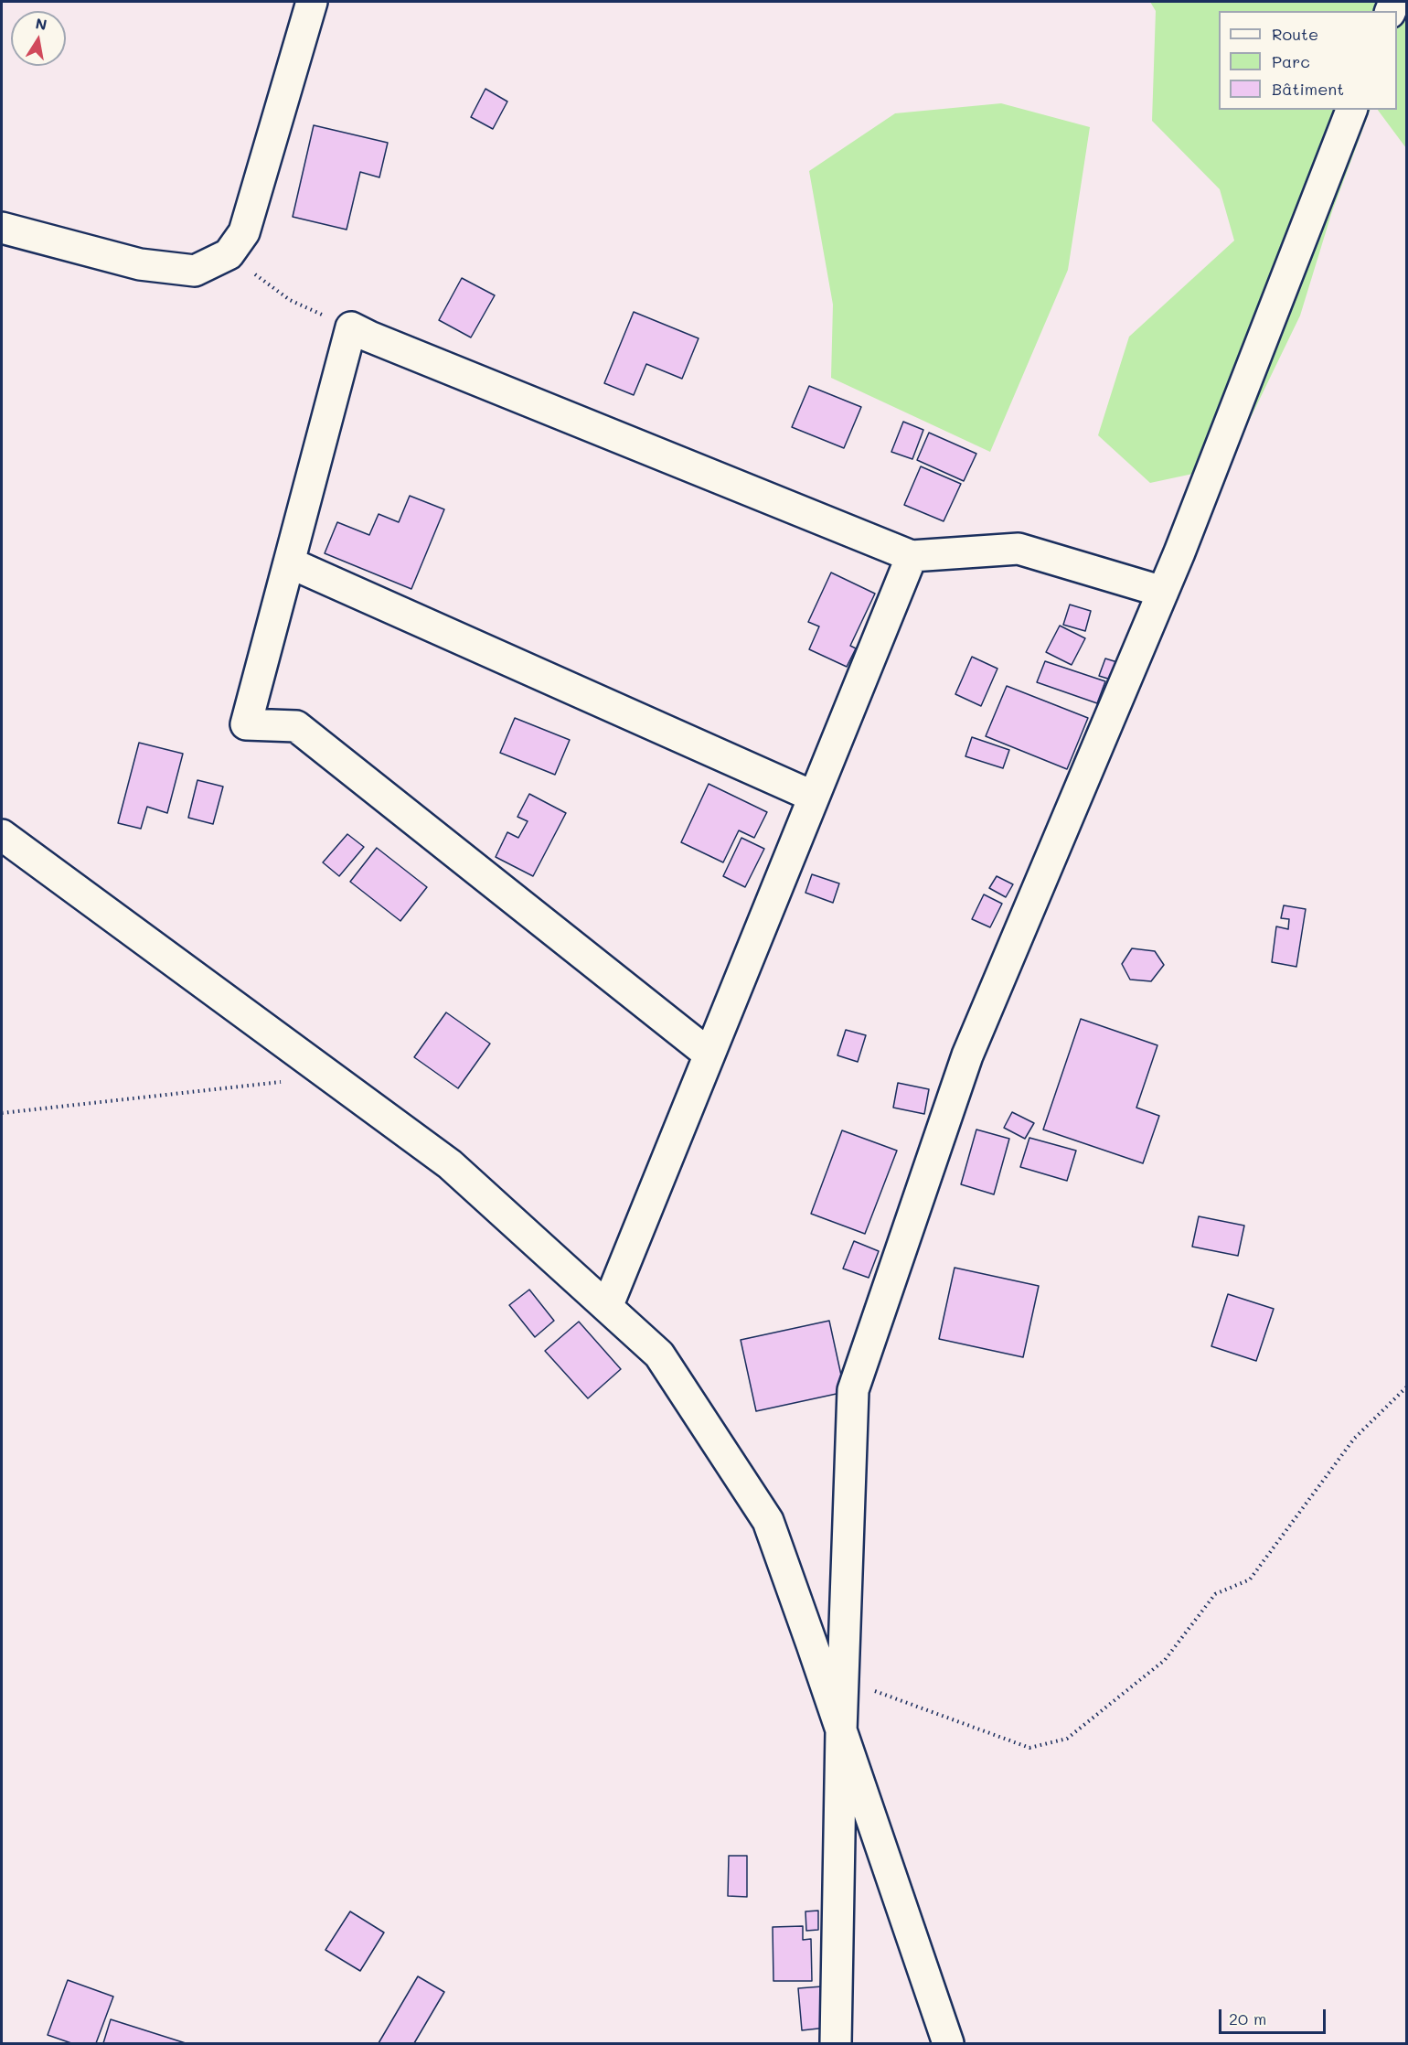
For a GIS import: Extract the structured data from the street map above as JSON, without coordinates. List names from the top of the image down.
{
  "legend": ["Route", "Parc", "Bâtiment"],
  "scale_bar": "20 m",
  "north": "top"
}
